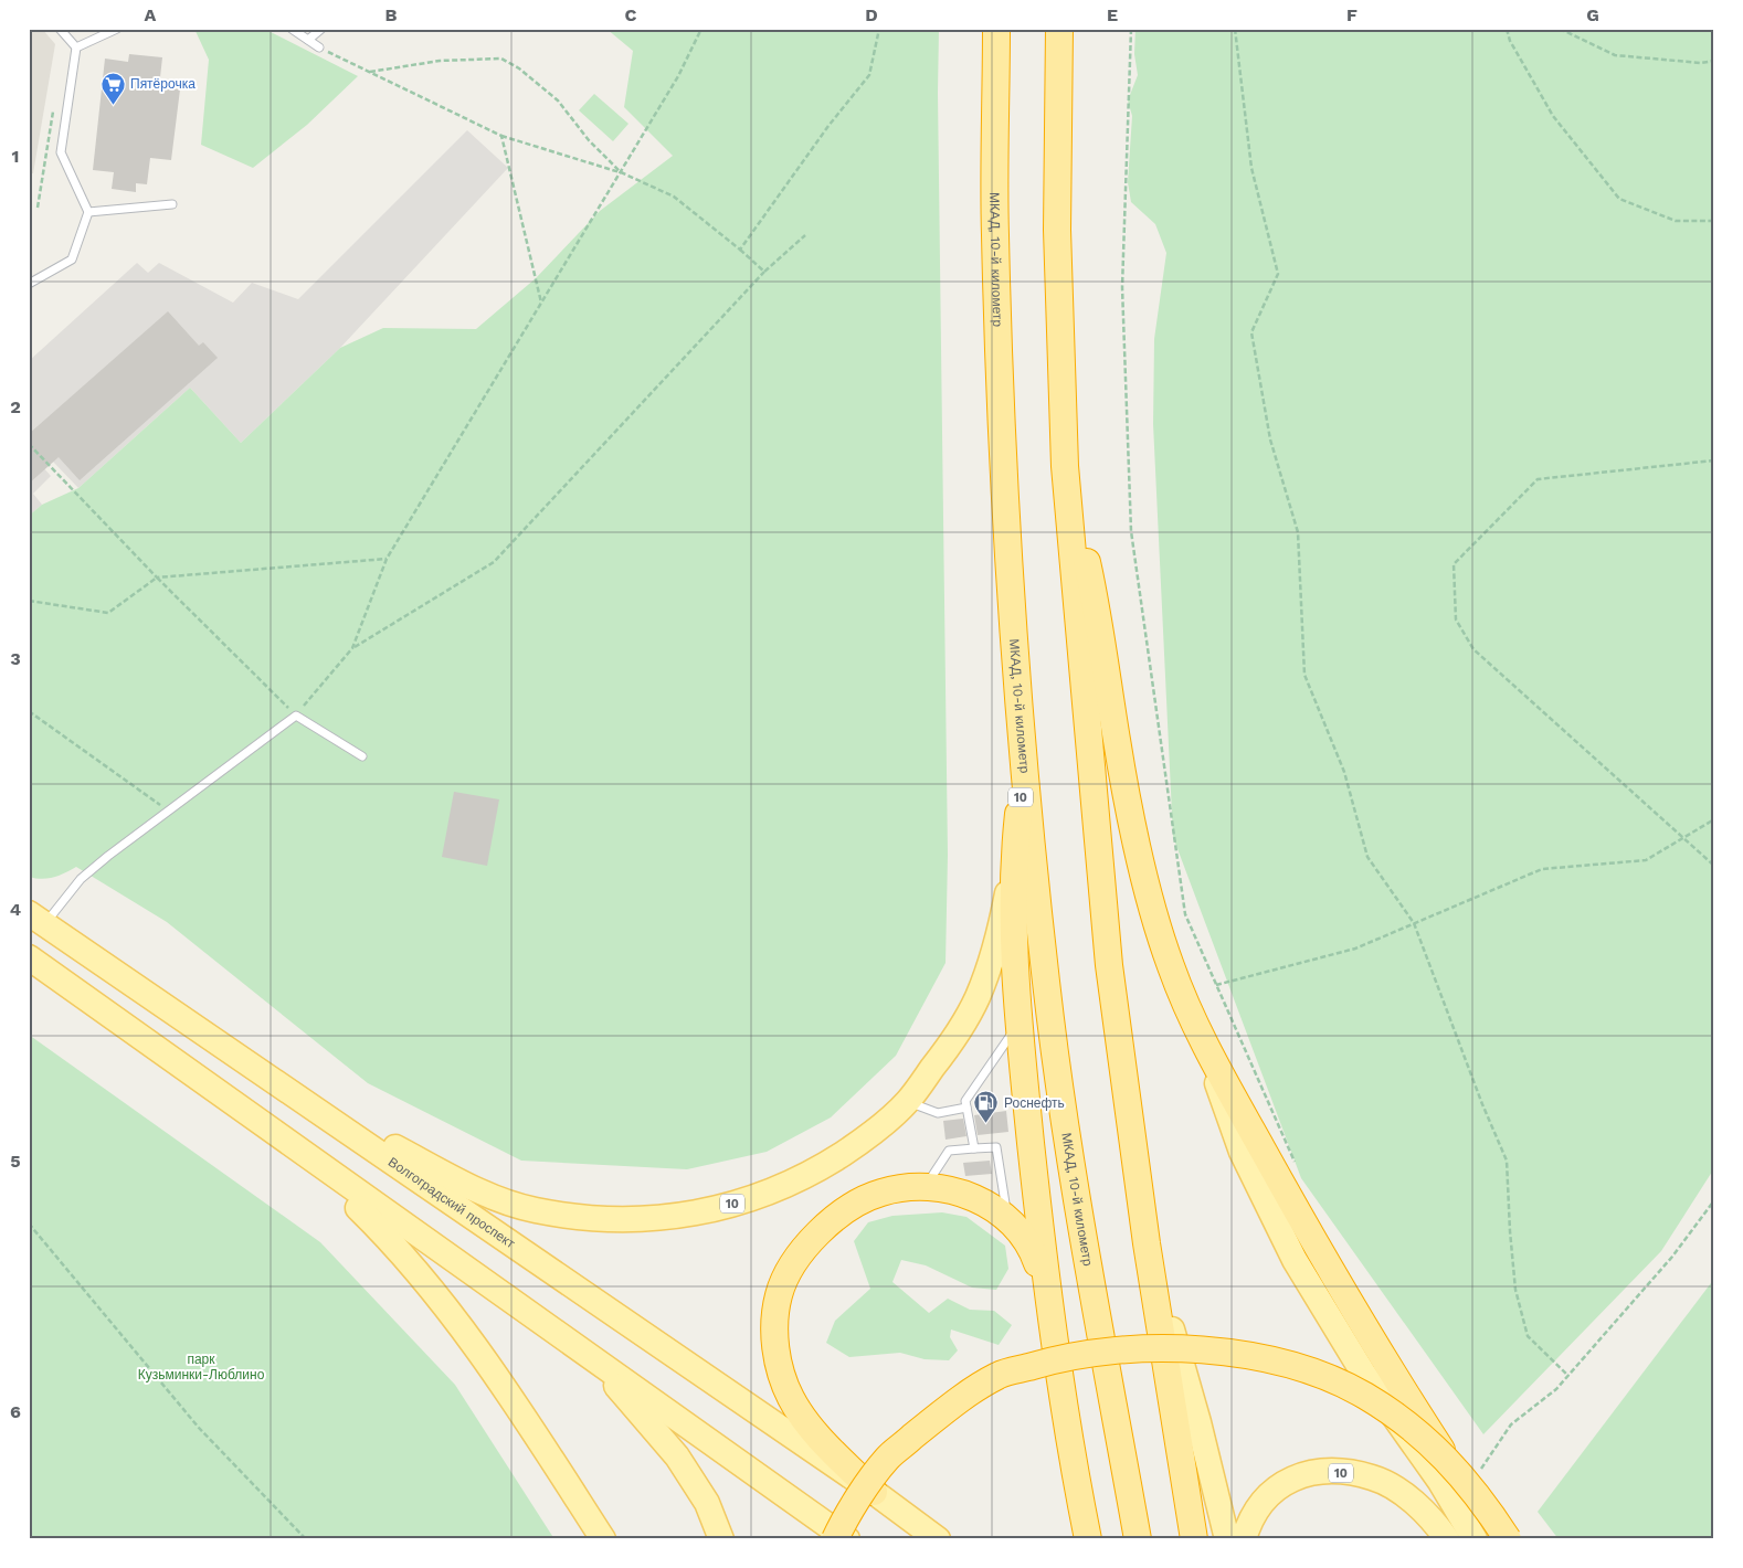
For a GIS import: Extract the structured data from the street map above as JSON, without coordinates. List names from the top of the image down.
{
  "streets": {
    "highway": ["МКАД, 10-й километр", "10"],
    "main road": ["Волгоградский проспект"]
  },
  "crossings": [
    ["МКАД, 10-й километр", "10"],
    ["10", "Волгоградский проспект"]
  ],
  "parks": ["парк Кузьминки-Люблино"],
  "places": {
    "supermarket": ["Пятёрочка"],
    "fuel station": ["Роснефть"]
  },
  "grid": {
    "columns": [
      "A",
      "B",
      "C",
      "D",
      "E",
      "F",
      "G"
    ],
    "rows": [
      "1",
      "2",
      "3",
      "4",
      "5",
      "6"
    ]
  }
}
